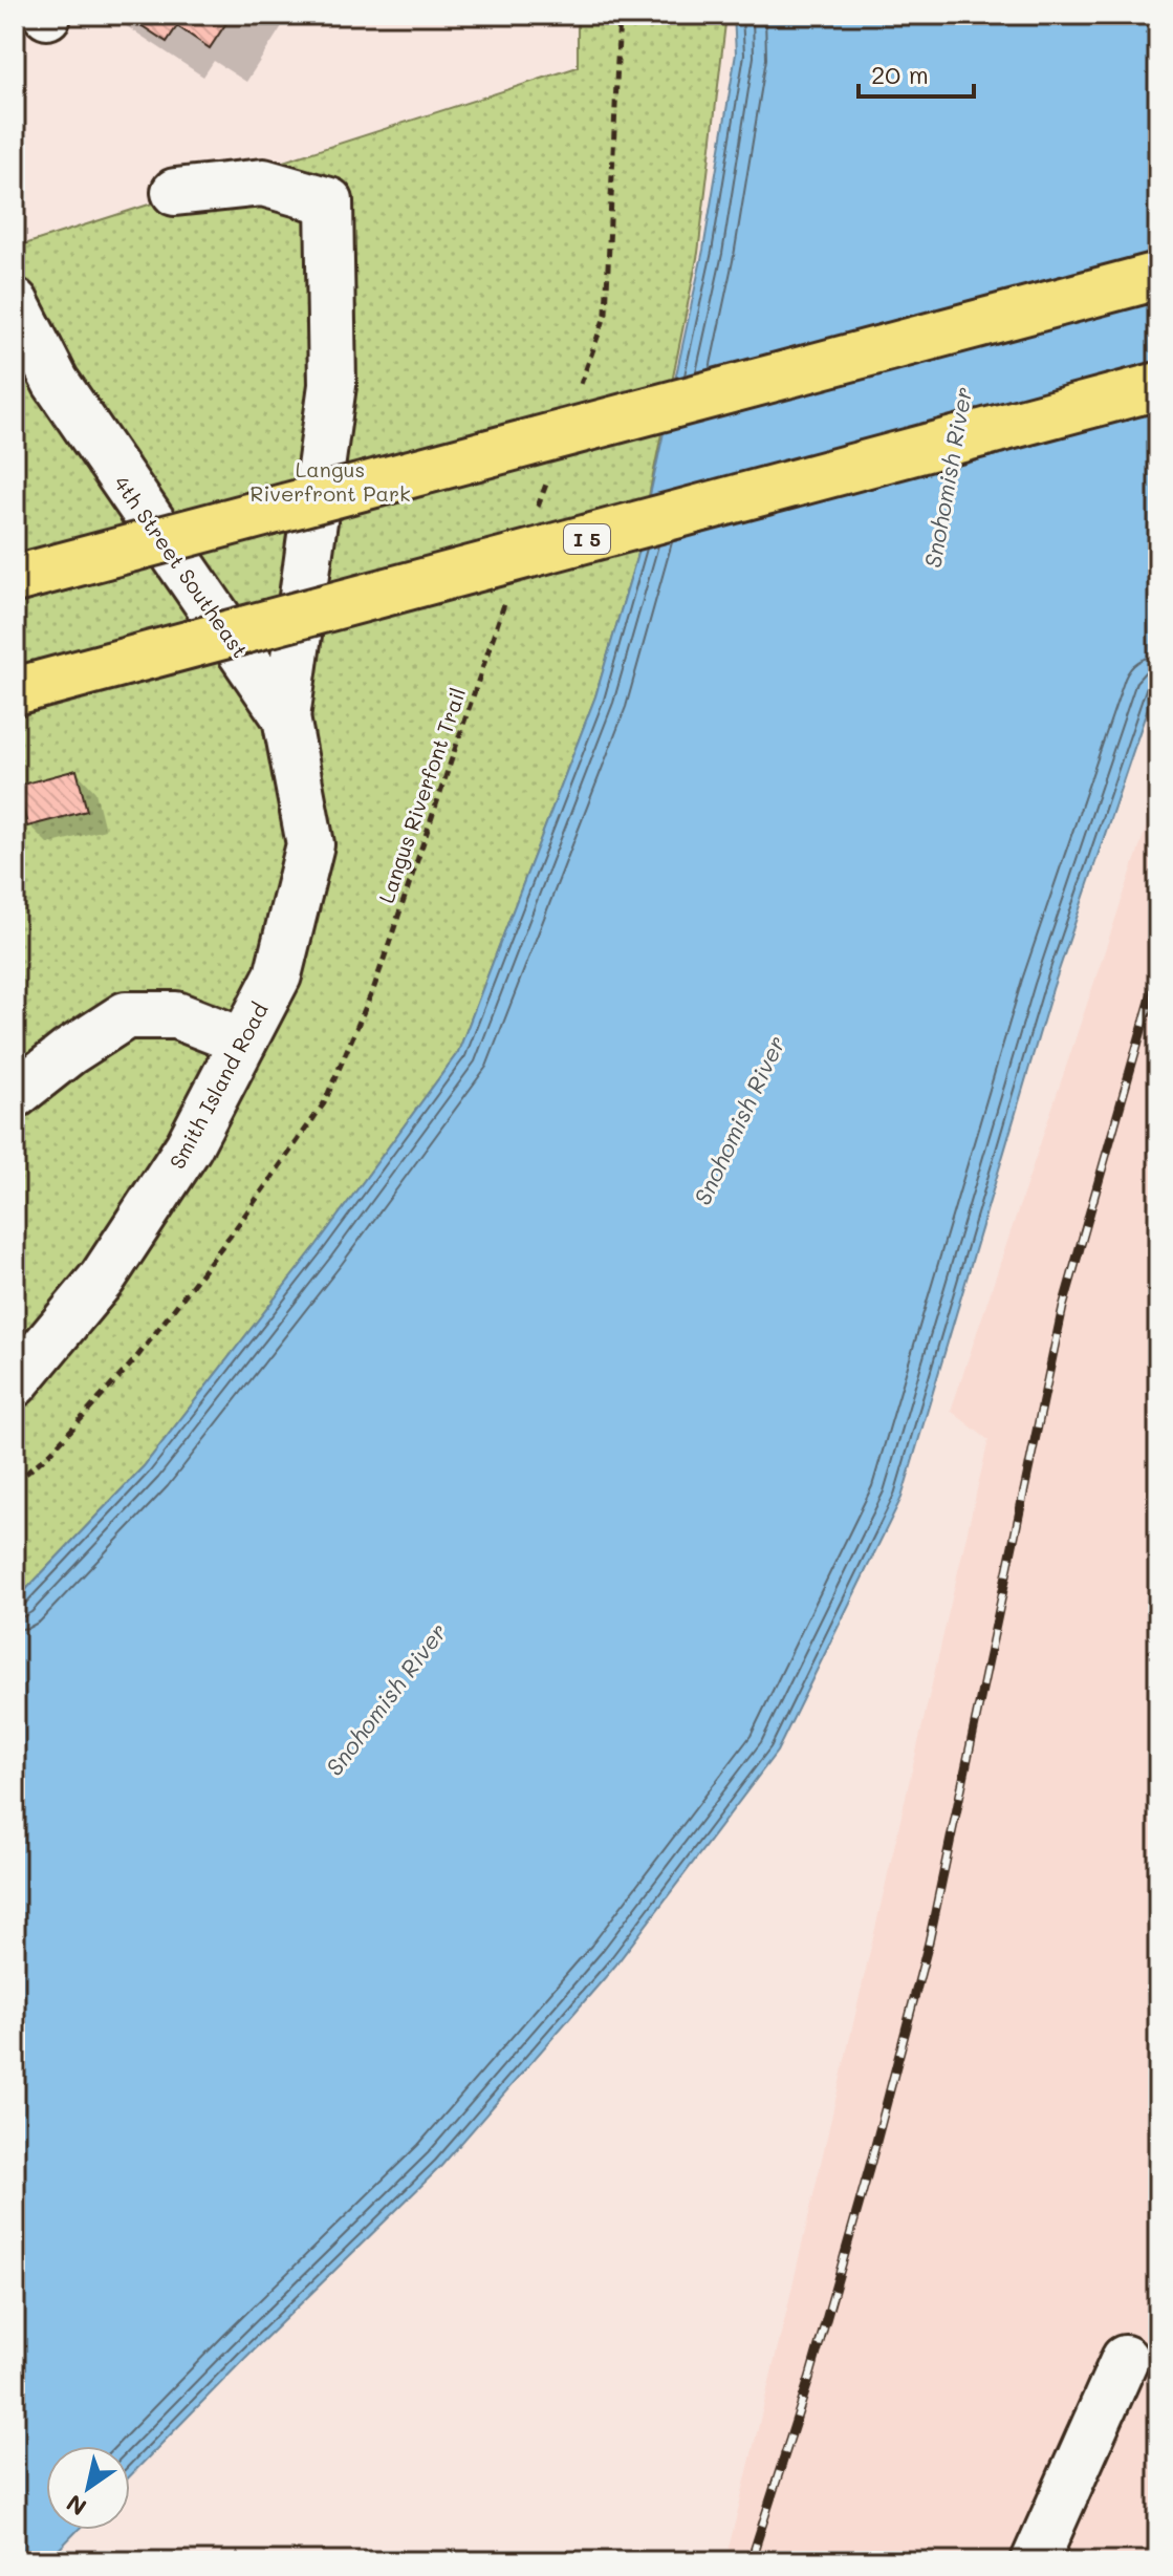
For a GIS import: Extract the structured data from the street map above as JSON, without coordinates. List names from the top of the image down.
{
  "streets": {
    "highway": ["I 5"],
    "street": ["4th Street Southeast", "Smith Island Road"],
    "path": ["Langus Riverfont Trail"]
  },
  "crossings": [
    ["4th Street Southeast", "Smith Island Road"]
  ],
  "water": ["Snohomish River"],
  "parks": ["Langus Riverfront Park"],
  "scale_bar": "20 m",
  "north": "bottom left"
}
